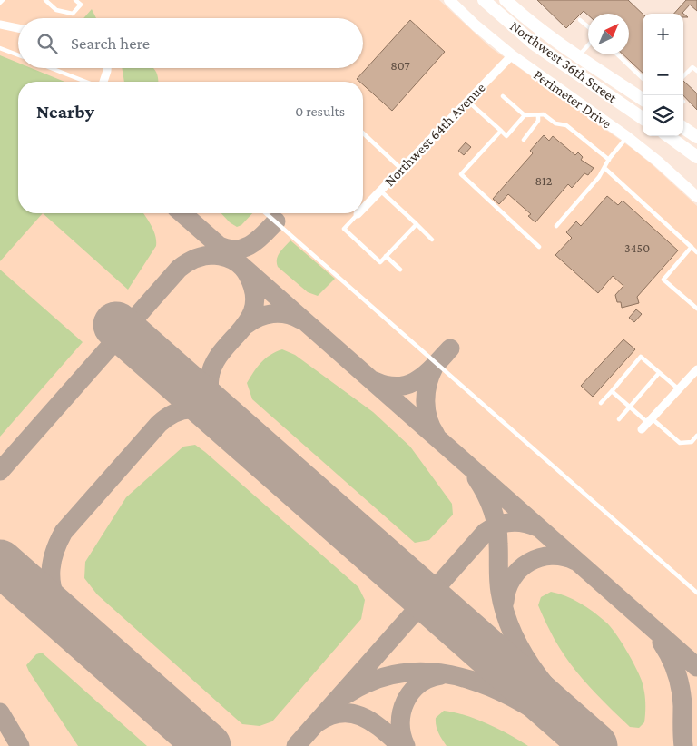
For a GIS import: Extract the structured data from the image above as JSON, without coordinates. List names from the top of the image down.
{
  "streets": {
    "main road": ["Northwest 36th Street"],
    "street": ["Perimeter Drive", "Northwest 64th Avenue"]
  },
  "crossings": [
    ["Perimeter Drive", "Northwest 64th Avenue"]
  ],
  "house_numbers": ["807", "812", "3450"],
  "north": "top right",
  "page": {
    "map_buttons": ["+", "−"],
    "search": "Search here",
    "heading": ["Nearby", "0 results"]
  }
}
